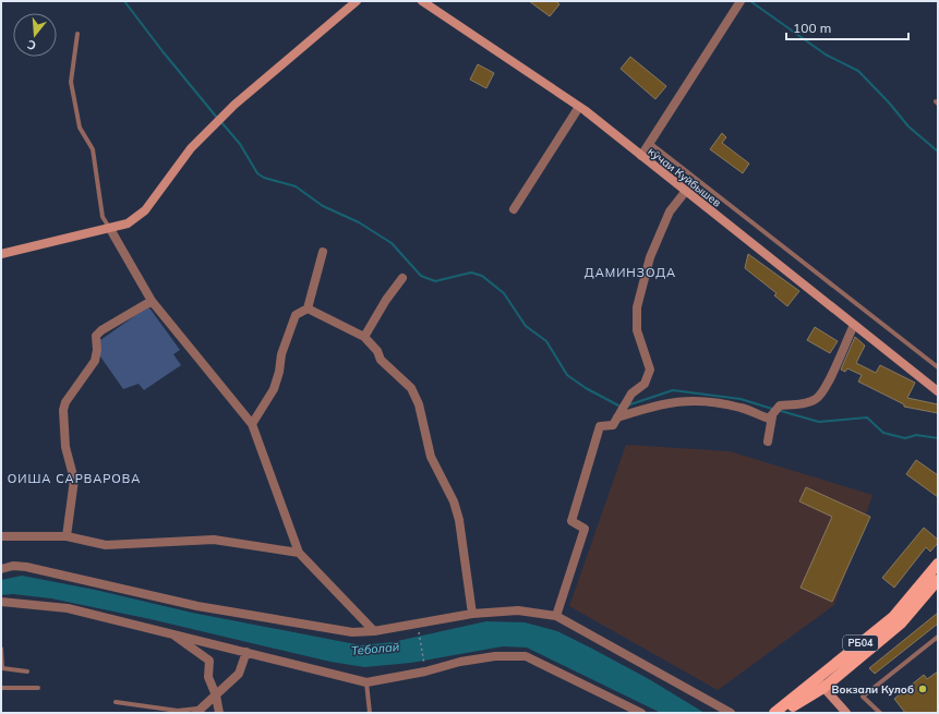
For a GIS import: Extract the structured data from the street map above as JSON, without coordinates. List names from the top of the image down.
{
  "streets": {
    "main road": ["кӯчаи Куйбышев", "РБ04"]
  },
  "districts": ["ДАМИНЗОДА", "ОИША САРВАРОВА"],
  "water": ["Теболай"],
  "places": ["Вокзали Кулоб"],
  "scale_bar": "100 m",
  "north": "bottom"
}
